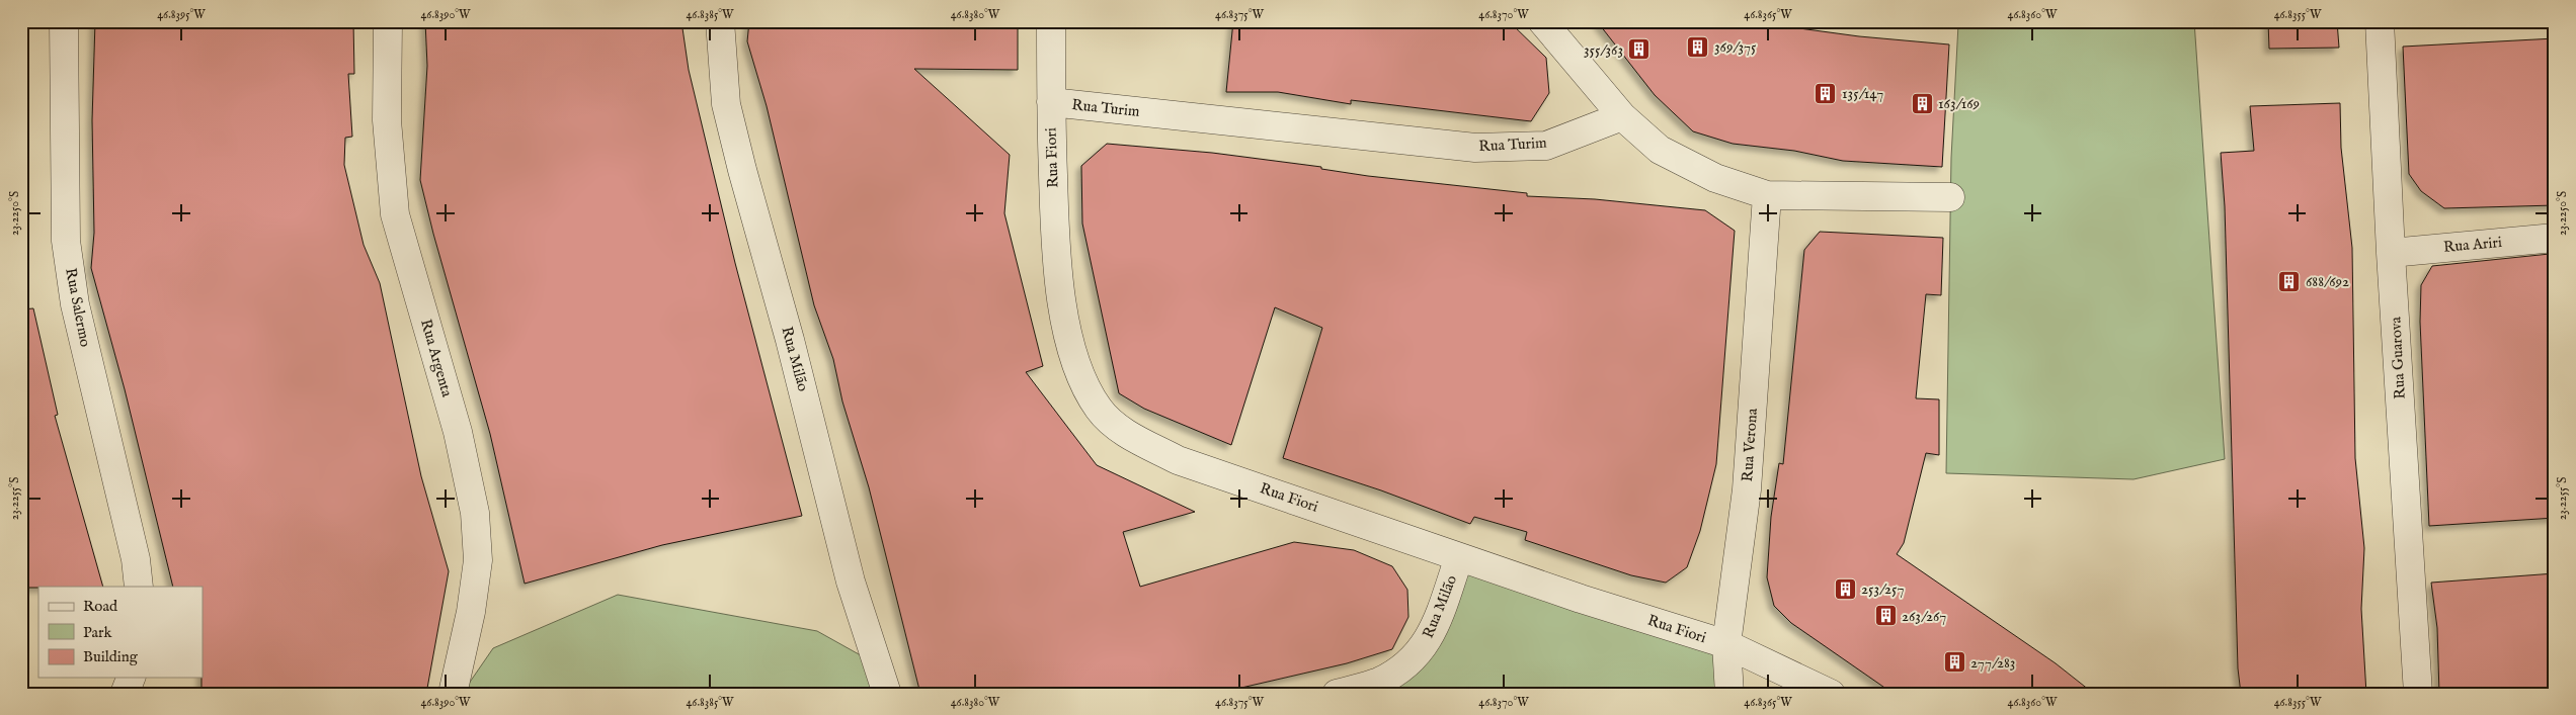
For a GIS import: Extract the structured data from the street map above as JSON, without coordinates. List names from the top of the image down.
{
  "streets": {
    "street": [
      "Rua Turim",
      "Rua Fiori",
      "Rua Ariri",
      "Rua Salermo",
      "Rua Argenta",
      "Rua Guarova",
      "Rua Milão",
      "Rua Verona"
    ]
  },
  "crossings": [
    ["Rua Turim", "Rua Fiori"],
    ["Rua Fiori", "Rua Milão"],
    ["Rua Fiori", "Rua Verona"],
    ["Rua Ariri", "Rua Guarova"]
  ],
  "places": {
    "building": [
      "369/375",
      "355/363",
      "135/147",
      "163/169",
      "688/692",
      "253/257",
      "263/267",
      "277/283"
    ]
  },
  "legend": ["Road", "Park", "Building"],
  "coordinates": [
    "46.8395°W",
    "46.8390°W",
    "46.8385°W",
    "46.8380°W",
    "46.8375°W",
    "46.8370°W",
    "46.8365°W",
    "46.8360°W",
    "46.8355°W",
    "23.2250°S",
    "23.2255°S"
  ]
}
